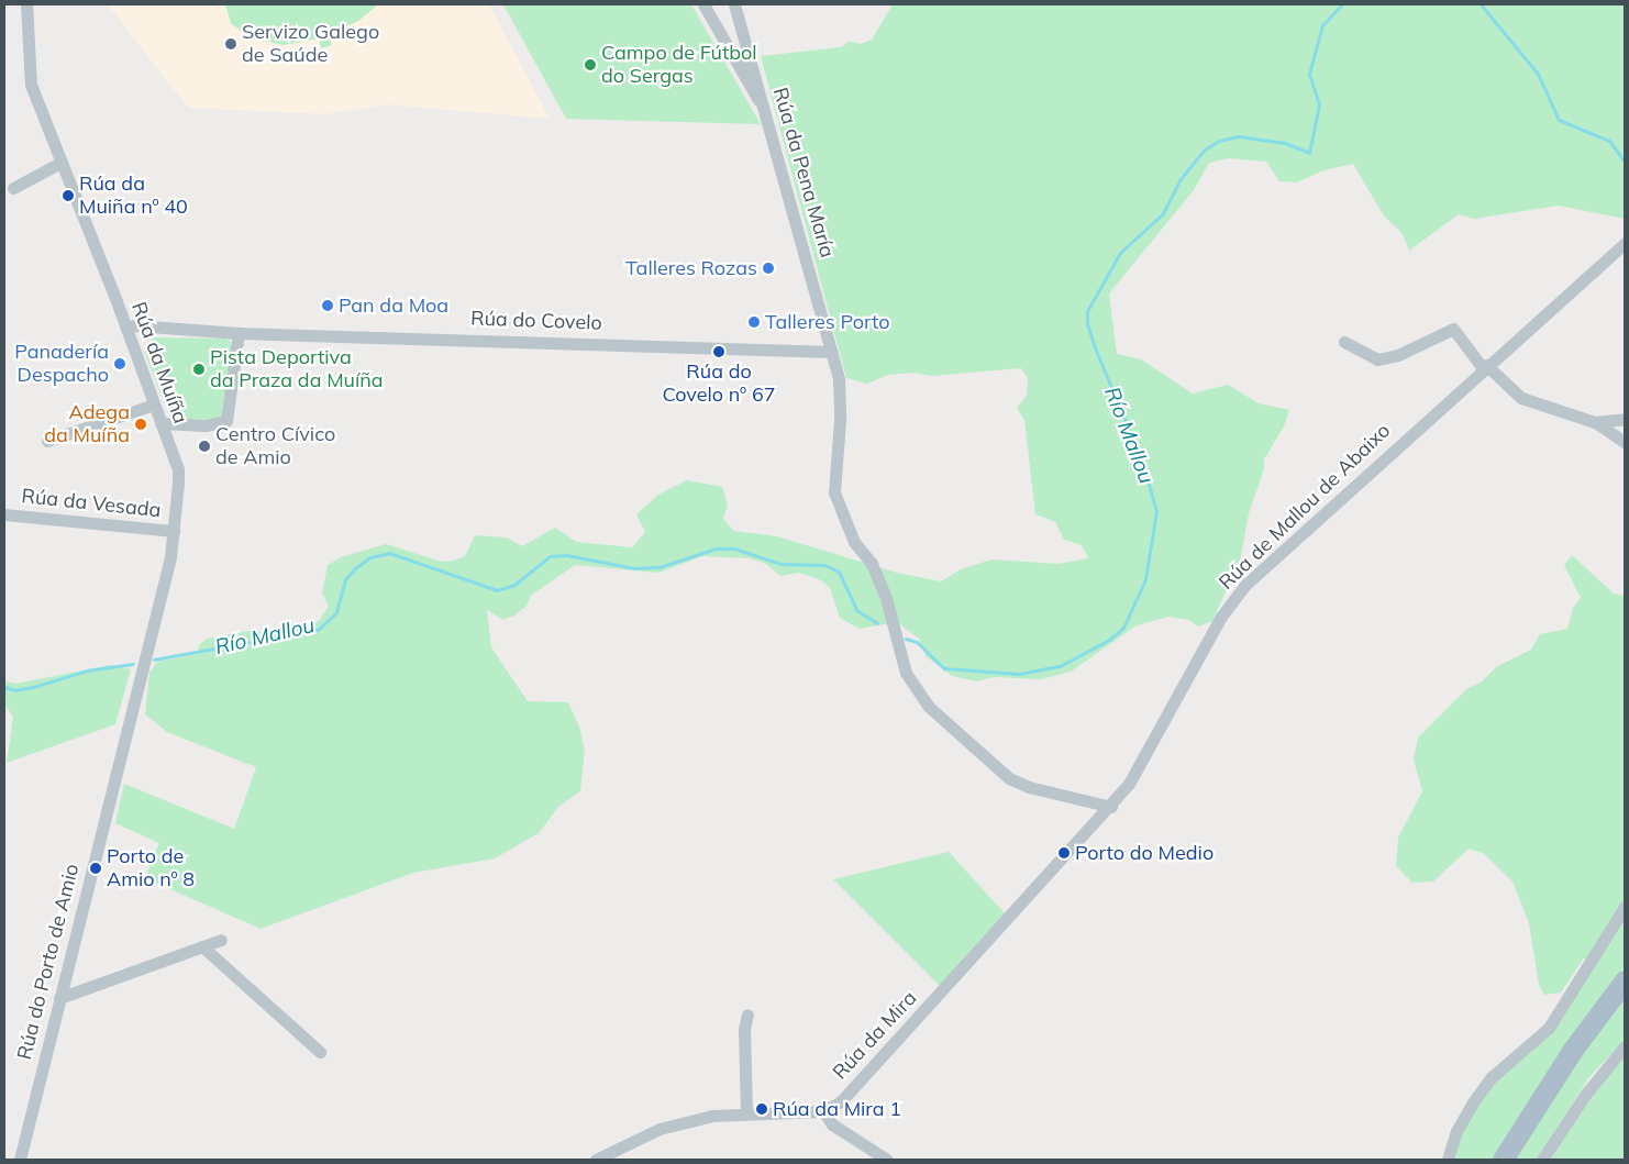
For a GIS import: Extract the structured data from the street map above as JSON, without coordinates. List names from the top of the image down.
{
  "streets": {
    "street": [
      "Rúa da Pena María",
      "Rúa do Covelo",
      "Rúa da Muíña",
      "Rúa da Vesada",
      "Rúa de Mallou de Abaixo",
      "Rúa do Porto de Amio",
      "Rúa da Mira"
    ]
  },
  "crossings": [
    ["Rúa da Pena María", "Rúa do Covelo"],
    ["Rúa da Pena María", "Rúa de Mallou de Abaixo"],
    ["Rúa da Pena María", "Rúa da Mira"],
    ["Rúa do Covelo", "Rúa da Muíña"],
    ["Rúa da Muíña", "Rúa da Vesada"],
    ["Rúa da Muíña", "Rúa do Porto de Amio"],
    ["Rúa de Mallou de Abaixo", "Rúa da Mira"]
  ],
  "water": ["Río Mallou"],
  "places": [
    "Servizo Galego de Saúde",
    "Campo de Fútbol do Sergas",
    "Rúa da Muiña nº 40",
    "Talleres Rozas",
    "Pan da Moa",
    "Talleres Porto",
    "Rúa do Covelo nº 67",
    "Panadería Despacho",
    "Pista Deportiva da Praza da Muíña",
    "Adega da Muíña",
    "Centro Cívico de Amio",
    "Porto do Medio",
    "Porto de Amio nº 8",
    "Rúa da Mira 1"
  ]
}
